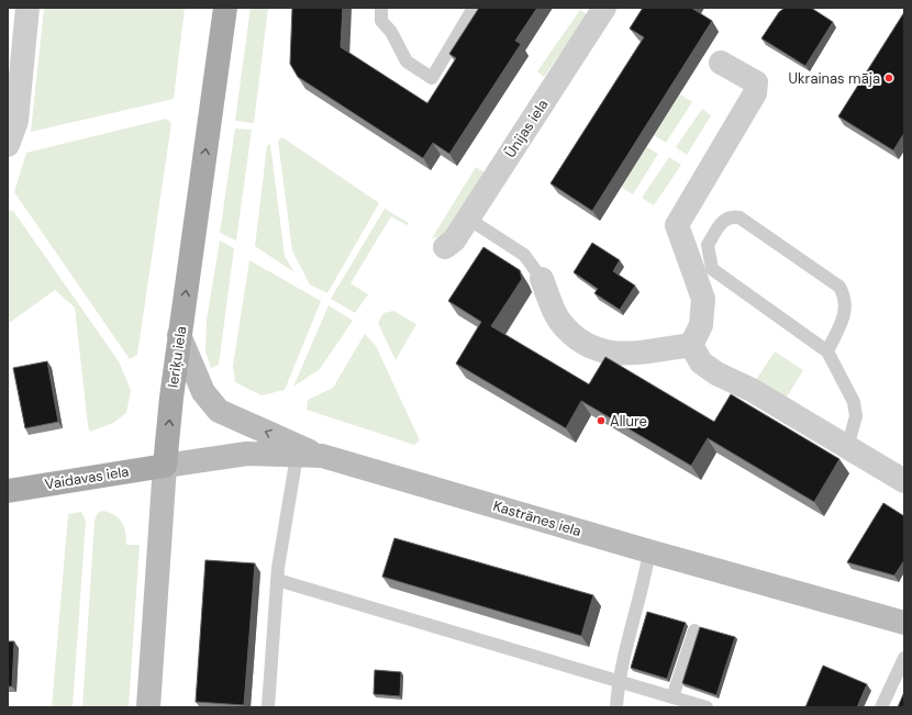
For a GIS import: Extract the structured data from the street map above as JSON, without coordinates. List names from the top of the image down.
{
  "streets": {
    "main road": ["Ieriķu iela", "Vaidavas iela"],
    "street": ["Ūnijas iela", "Kastrānes iela"]
  },
  "crossings": [
    ["Ieriķu iela", "Vaidavas iela"],
    ["Ieriķu iela", "Kastrānes iela"],
    ["Vaidavas iela", "Kastrānes iela"]
  ],
  "one_way": ["Ieriķu iela"],
  "places": ["Ukrainas māja", "Allure"]
}
